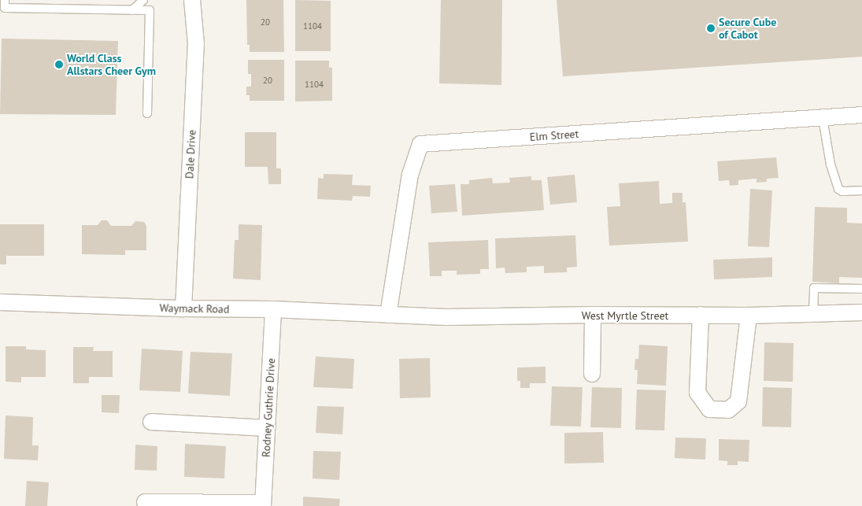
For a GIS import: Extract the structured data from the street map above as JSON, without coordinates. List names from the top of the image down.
{
  "streets": {
    "street": [
      "Elm Street",
      "Dale Drive",
      "Waymack Road",
      "West Myrtle Street",
      "Rodney Guthrie Drive"
    ]
  },
  "crossings": [
    ["Elm Street", "Waymack Road"],
    ["Elm Street", "West Myrtle Street"],
    ["Dale Drive", "Waymack Road"],
    ["Waymack Road", "West Myrtle Street"],
    ["Waymack Road", "Rodney Guthrie Drive"]
  ],
  "places": ["Secure Cube of Cabot", "World Class Allstars Cheer Gym"],
  "house_numbers": [
    "20",
    "1104",
    "20",
    "1104"
  ]
}
